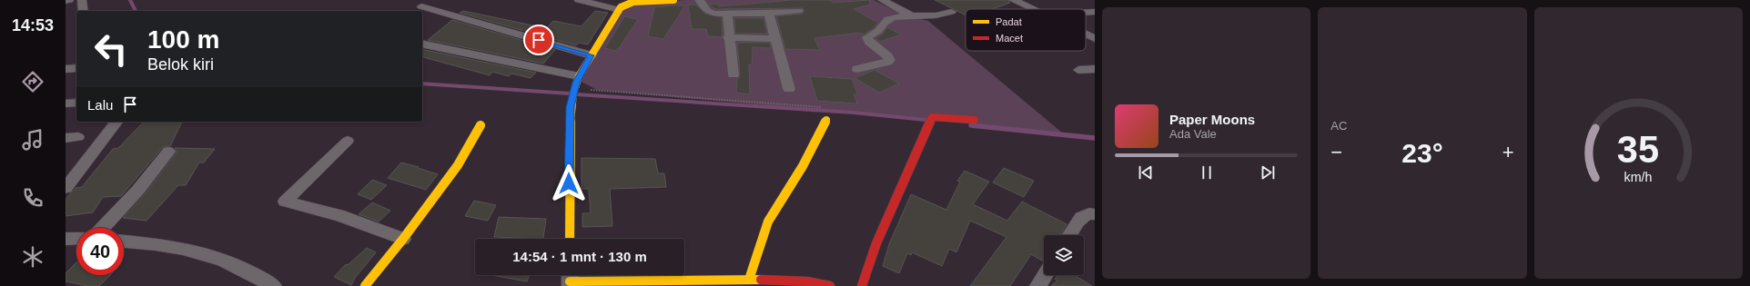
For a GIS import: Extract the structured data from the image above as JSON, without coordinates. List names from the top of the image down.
{
  "legend": ["Padat", "Macet"],
  "page": {
    "tabs": "14:53",
    "tile": "AC",
    "turn": ["100 m", "Belok kiri"],
    "then": "Lalu",
    "song": ["Paper Moons", "Ada Vale"],
    "heat": ["−", "23°", "+"],
    "limit": "40",
    "trip": "14:54 · 1 mnt · 130 m",
    "gauge": ["35", "km/h"]
  }
}
